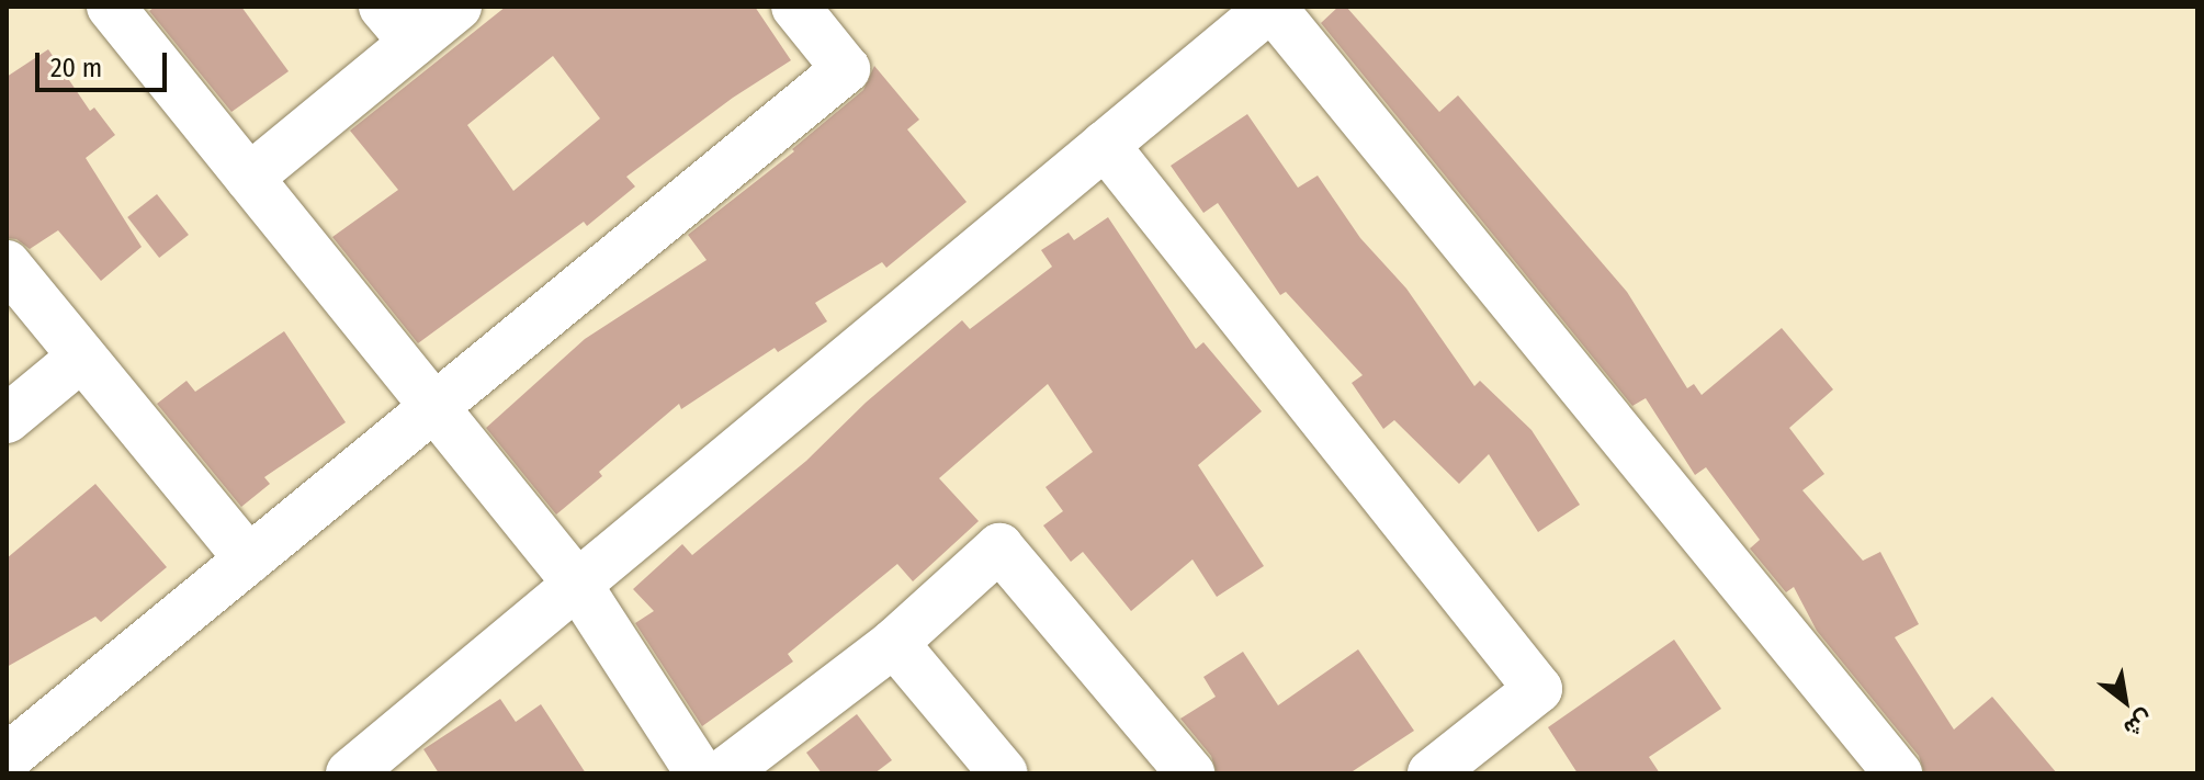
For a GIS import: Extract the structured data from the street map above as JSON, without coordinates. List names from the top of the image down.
{
  "scale_bar": "20 m",
  "north": "bottom right"
}
